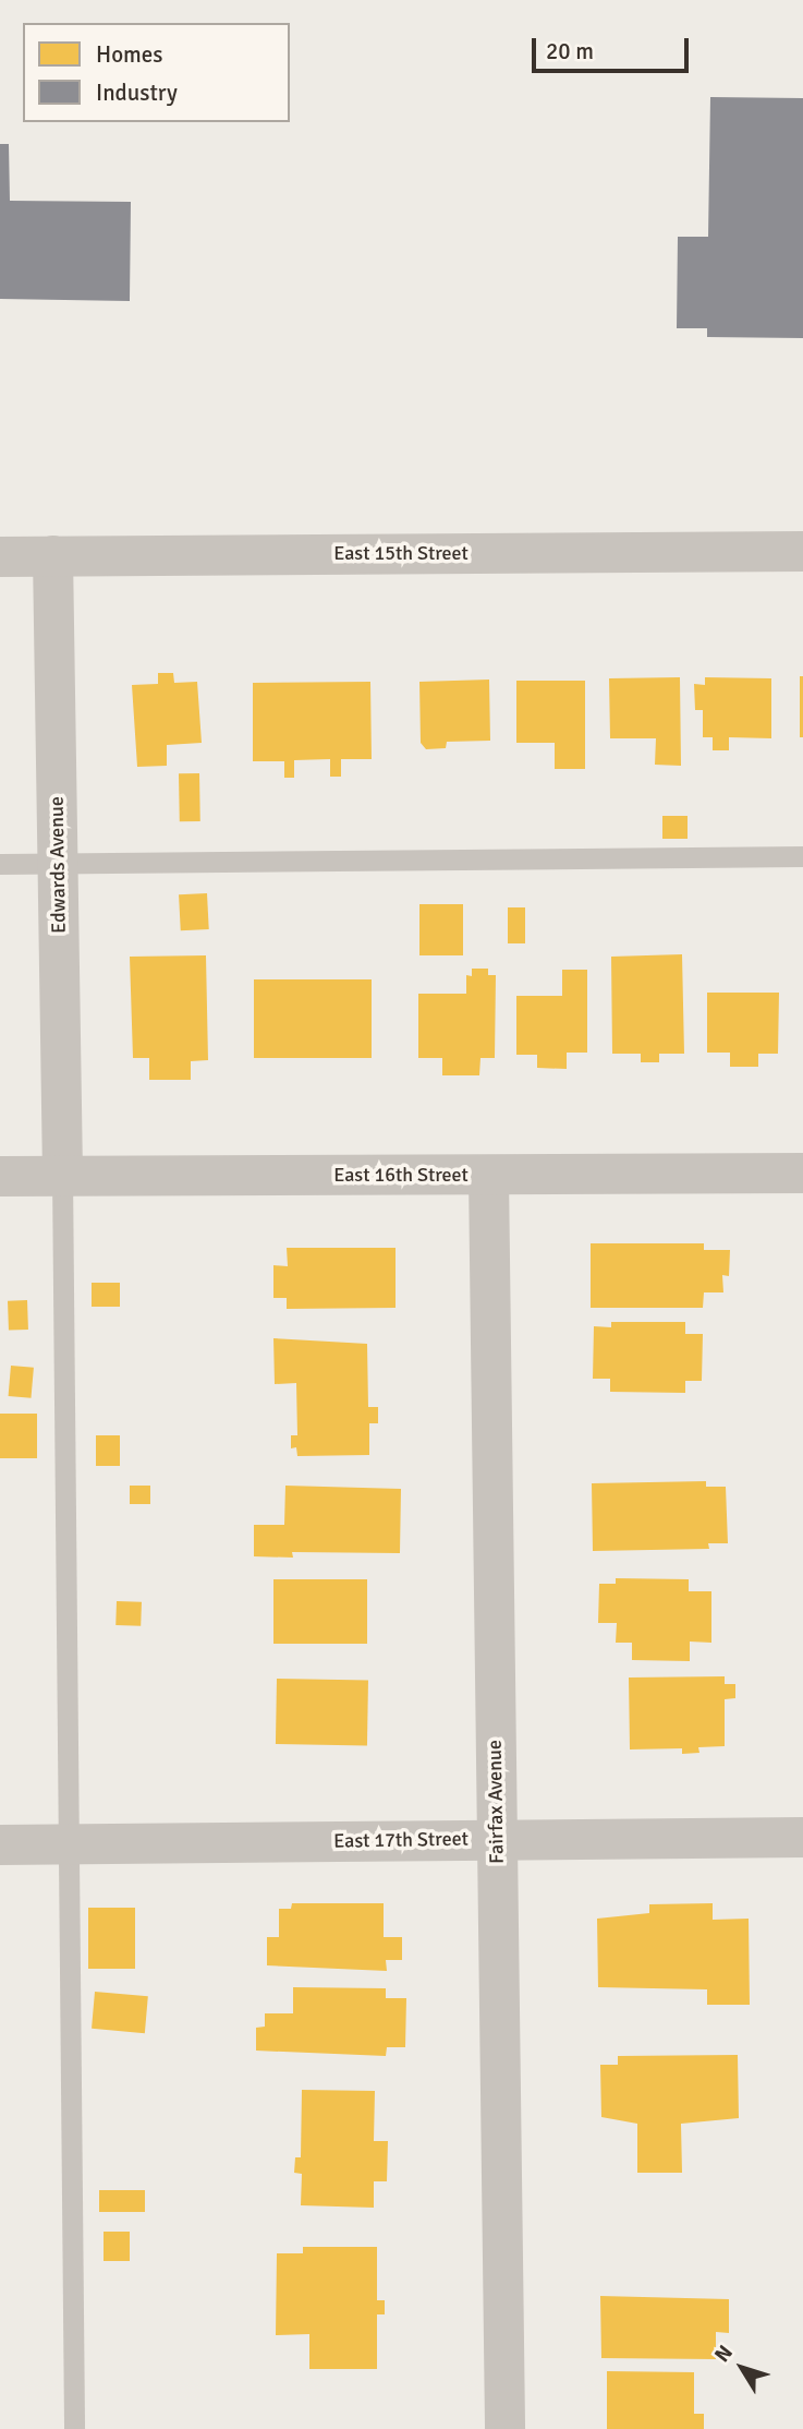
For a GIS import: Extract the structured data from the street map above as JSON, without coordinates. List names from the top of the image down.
{
  "streets": {
    "street": [
      "East 15th Street",
      "Edwards Avenue",
      "East 16th Street",
      "Fairfax Avenue",
      "East 17th Street"
    ]
  },
  "crossings": [
    ["East 15th Street", "Edwards Avenue"],
    ["Edwards Avenue", "East 16th Street"],
    ["East 16th Street", "Fairfax Avenue"],
    ["Fairfax Avenue", "East 17th Street"]
  ],
  "legend": ["Homes", "Industry"],
  "scale_bar": "20 m",
  "north": "top left"
}
